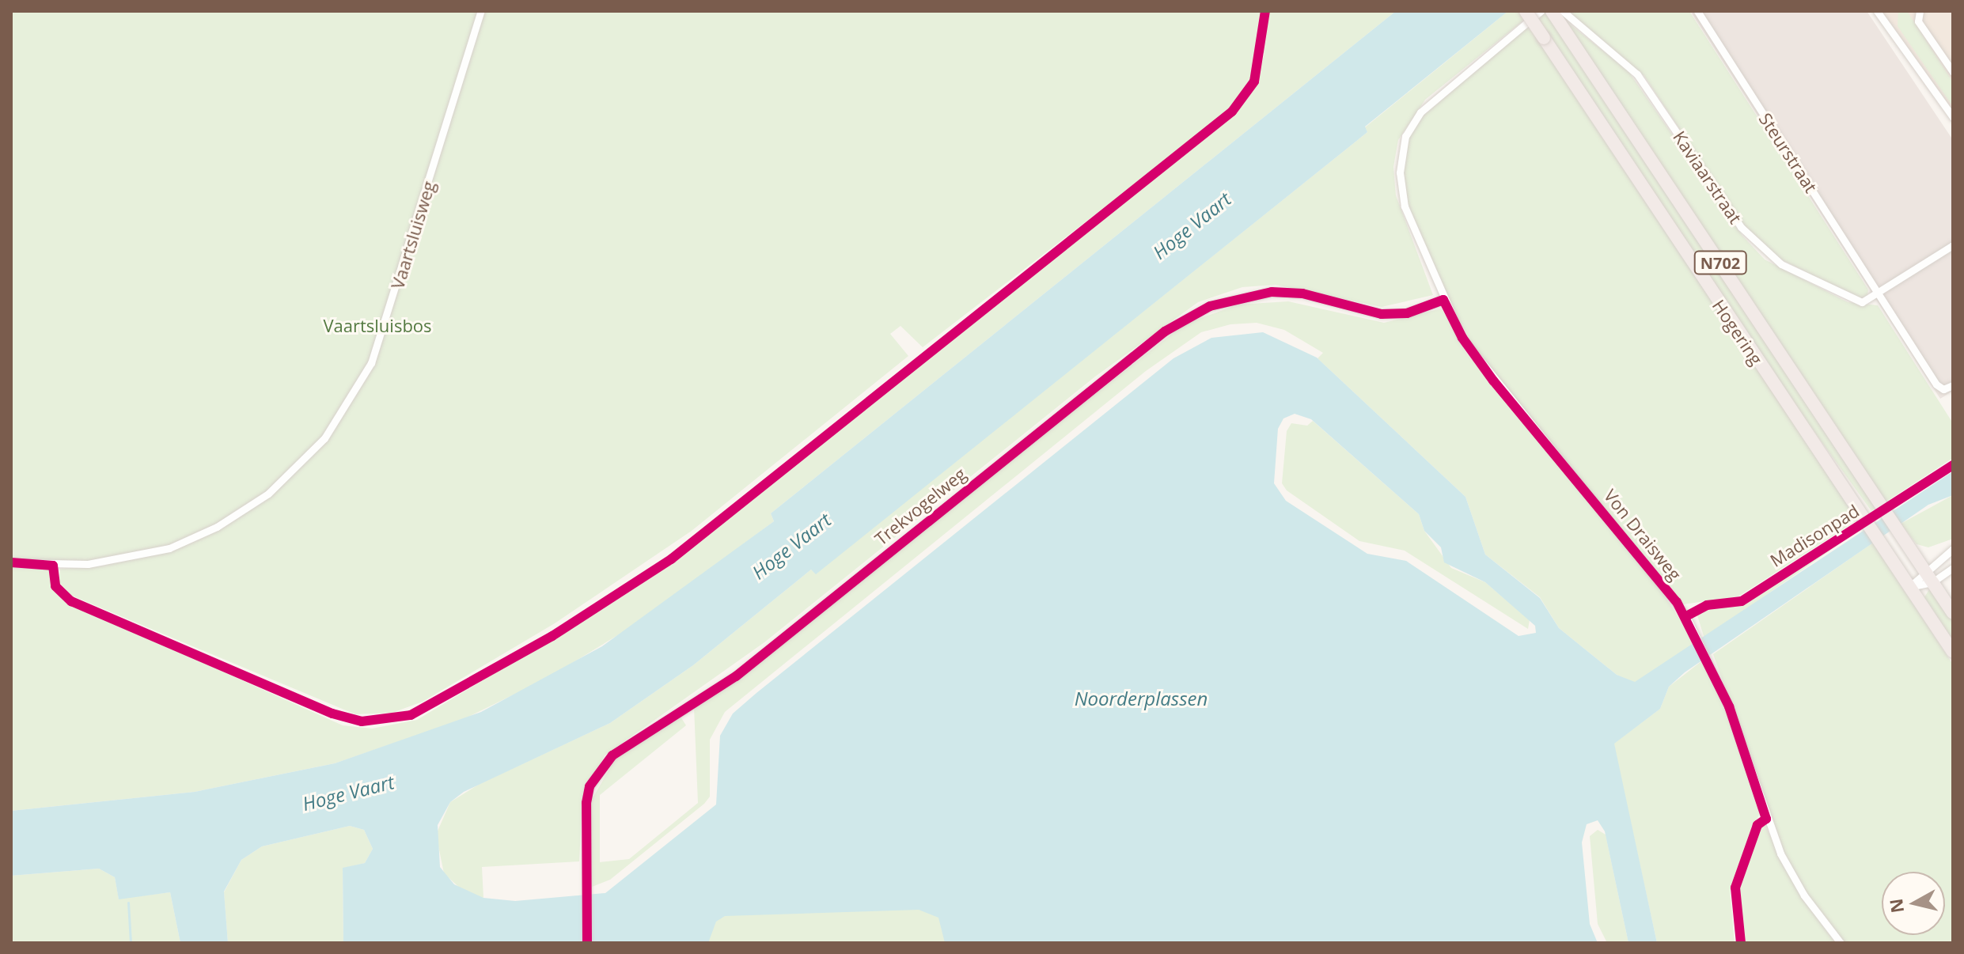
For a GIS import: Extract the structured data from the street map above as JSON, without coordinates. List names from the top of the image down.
{
  "streets": {
    "highway": ["N702", "Hogering"],
    "street": [
      "Steurstraat",
      "Kaviaarstraat",
      "Vaartsluisweg",
      "Trekvogelweg",
      "Von Draisweg"
    ],
    "cycle path": ["Madisonpad"]
  },
  "crossings": [
    ["Steurstraat", "Kaviaarstraat"],
    ["Kaviaarstraat", "Hogering"],
    ["Trekvogelweg", "Von Draisweg"]
  ],
  "water": ["Hoge Vaart", "Noorderplassen"],
  "parks": ["Vaartsluisbos"],
  "north": "left"
}
